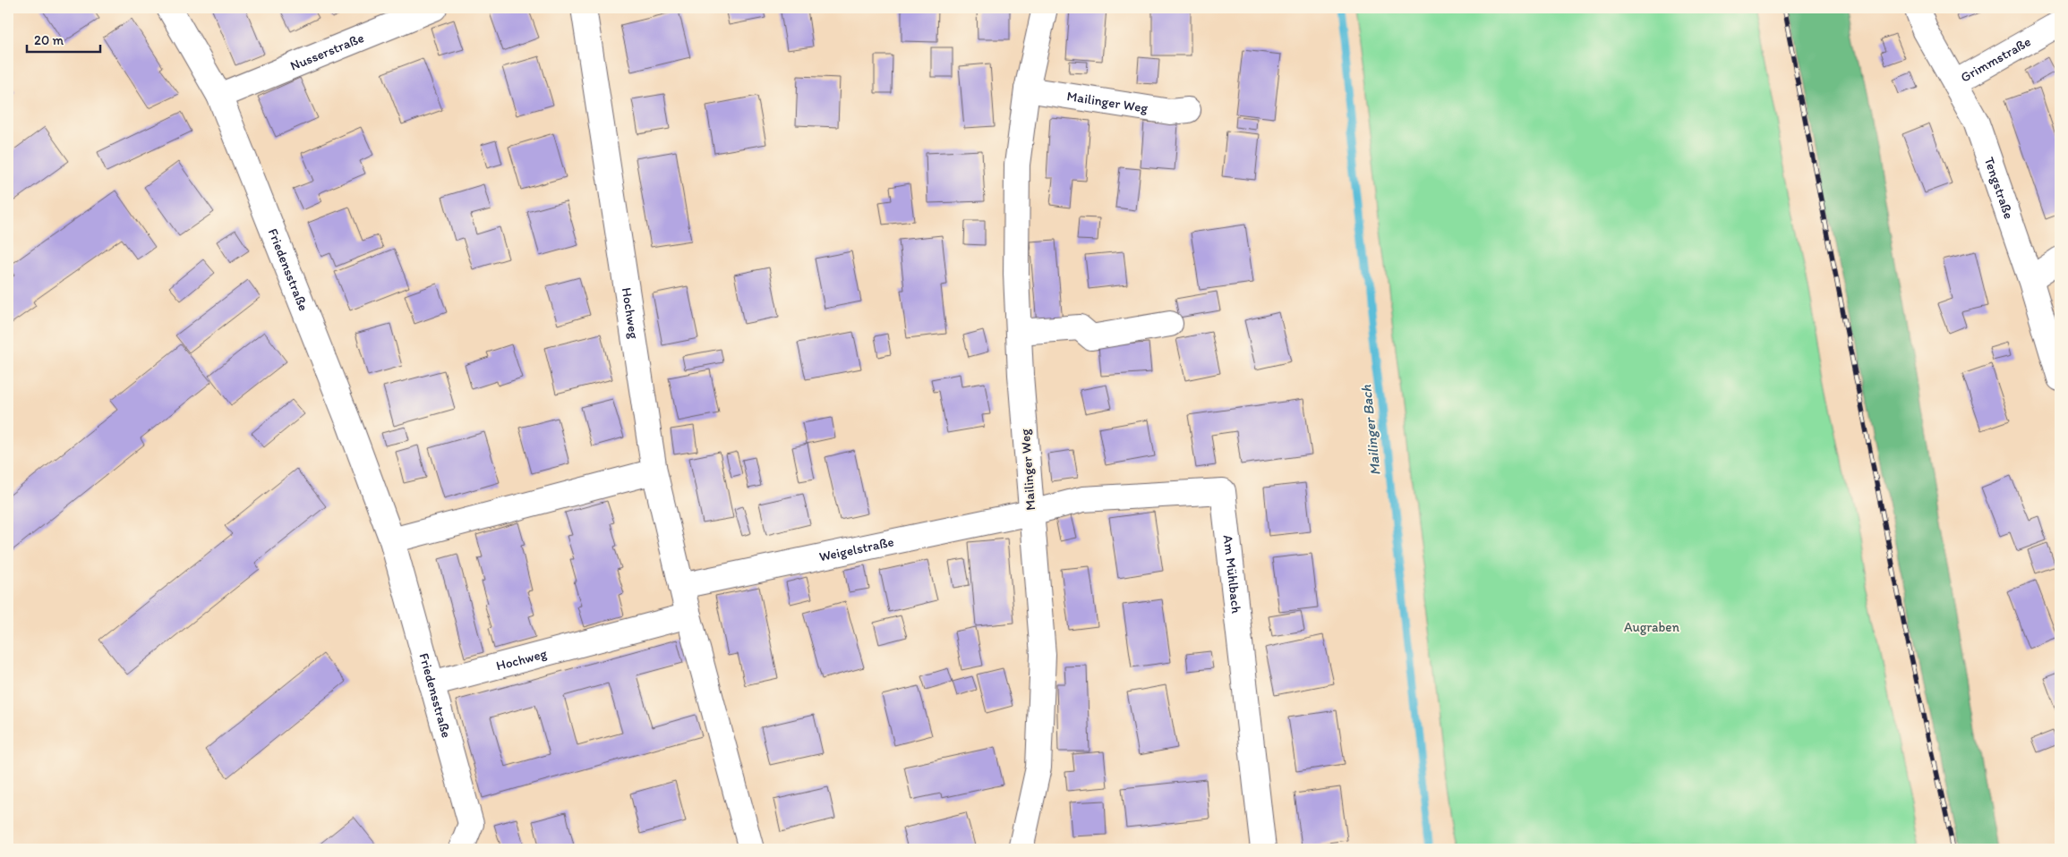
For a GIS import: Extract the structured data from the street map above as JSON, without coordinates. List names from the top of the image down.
{
  "streets": {
    "street": [
      "Nusserstraße",
      "Grimmstraße",
      "Mailinger Weg",
      "Tengstraße",
      "Friedensstraße",
      "Hochweg",
      "Weigelstraße",
      "Am Mühlbach"
    ]
  },
  "crossings": [
    ["Nusserstraße", "Friedensstraße"],
    ["Grimmstraße", "Tengstraße"],
    ["Mailinger Weg", "Weigelstraße"],
    ["Mailinger Weg", "Am Mühlbach"],
    ["Friedensstraße", "Hochweg"],
    ["Hochweg", "Weigelstraße"],
    ["Weigelstraße", "Am Mühlbach"]
  ],
  "water": ["Mailinger Bach"],
  "parks": ["Augraben"],
  "scale_bar": "20 m"
}
